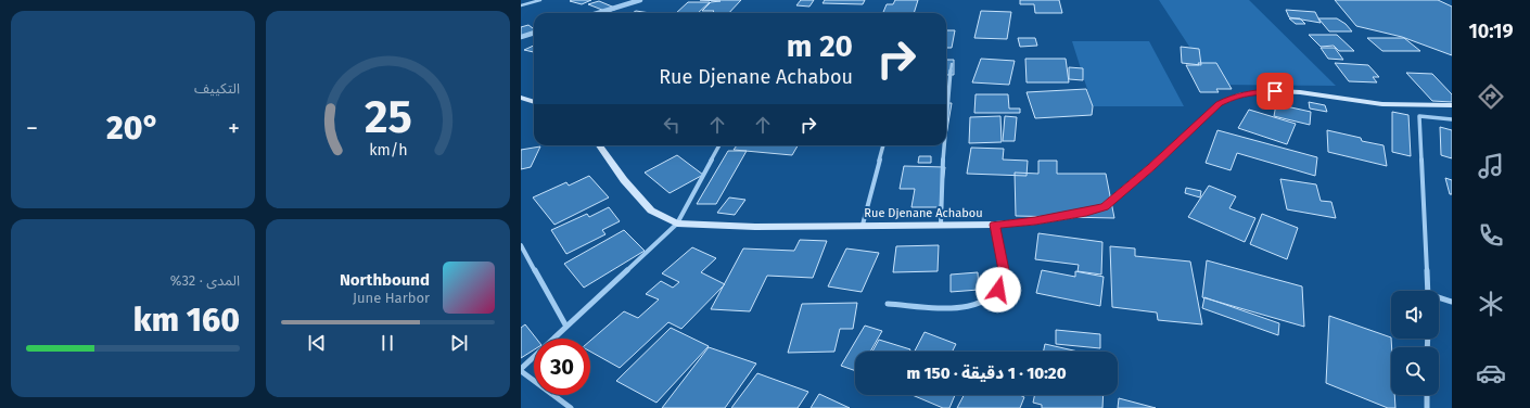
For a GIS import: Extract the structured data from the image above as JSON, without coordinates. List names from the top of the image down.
{
  "streets": {
    "main road": ["Rue Djenane Achabou"]
  },
  "page": {
    "tabs": "10:19",
    "tile": [
      "التكييف",
      ["المدى · 32%", "160 km"]
    ],
    "turn": ["20 m", "Rue Djenane Achabou"],
    "heat": ["−", "20°", "+"],
    "song": ["Northbound", "June Harbor"],
    "limit": "30",
    "trip": "10:20 · 1 دقيقة · 150 m",
    "gauge": ["25", "km/h"]
  }
}
